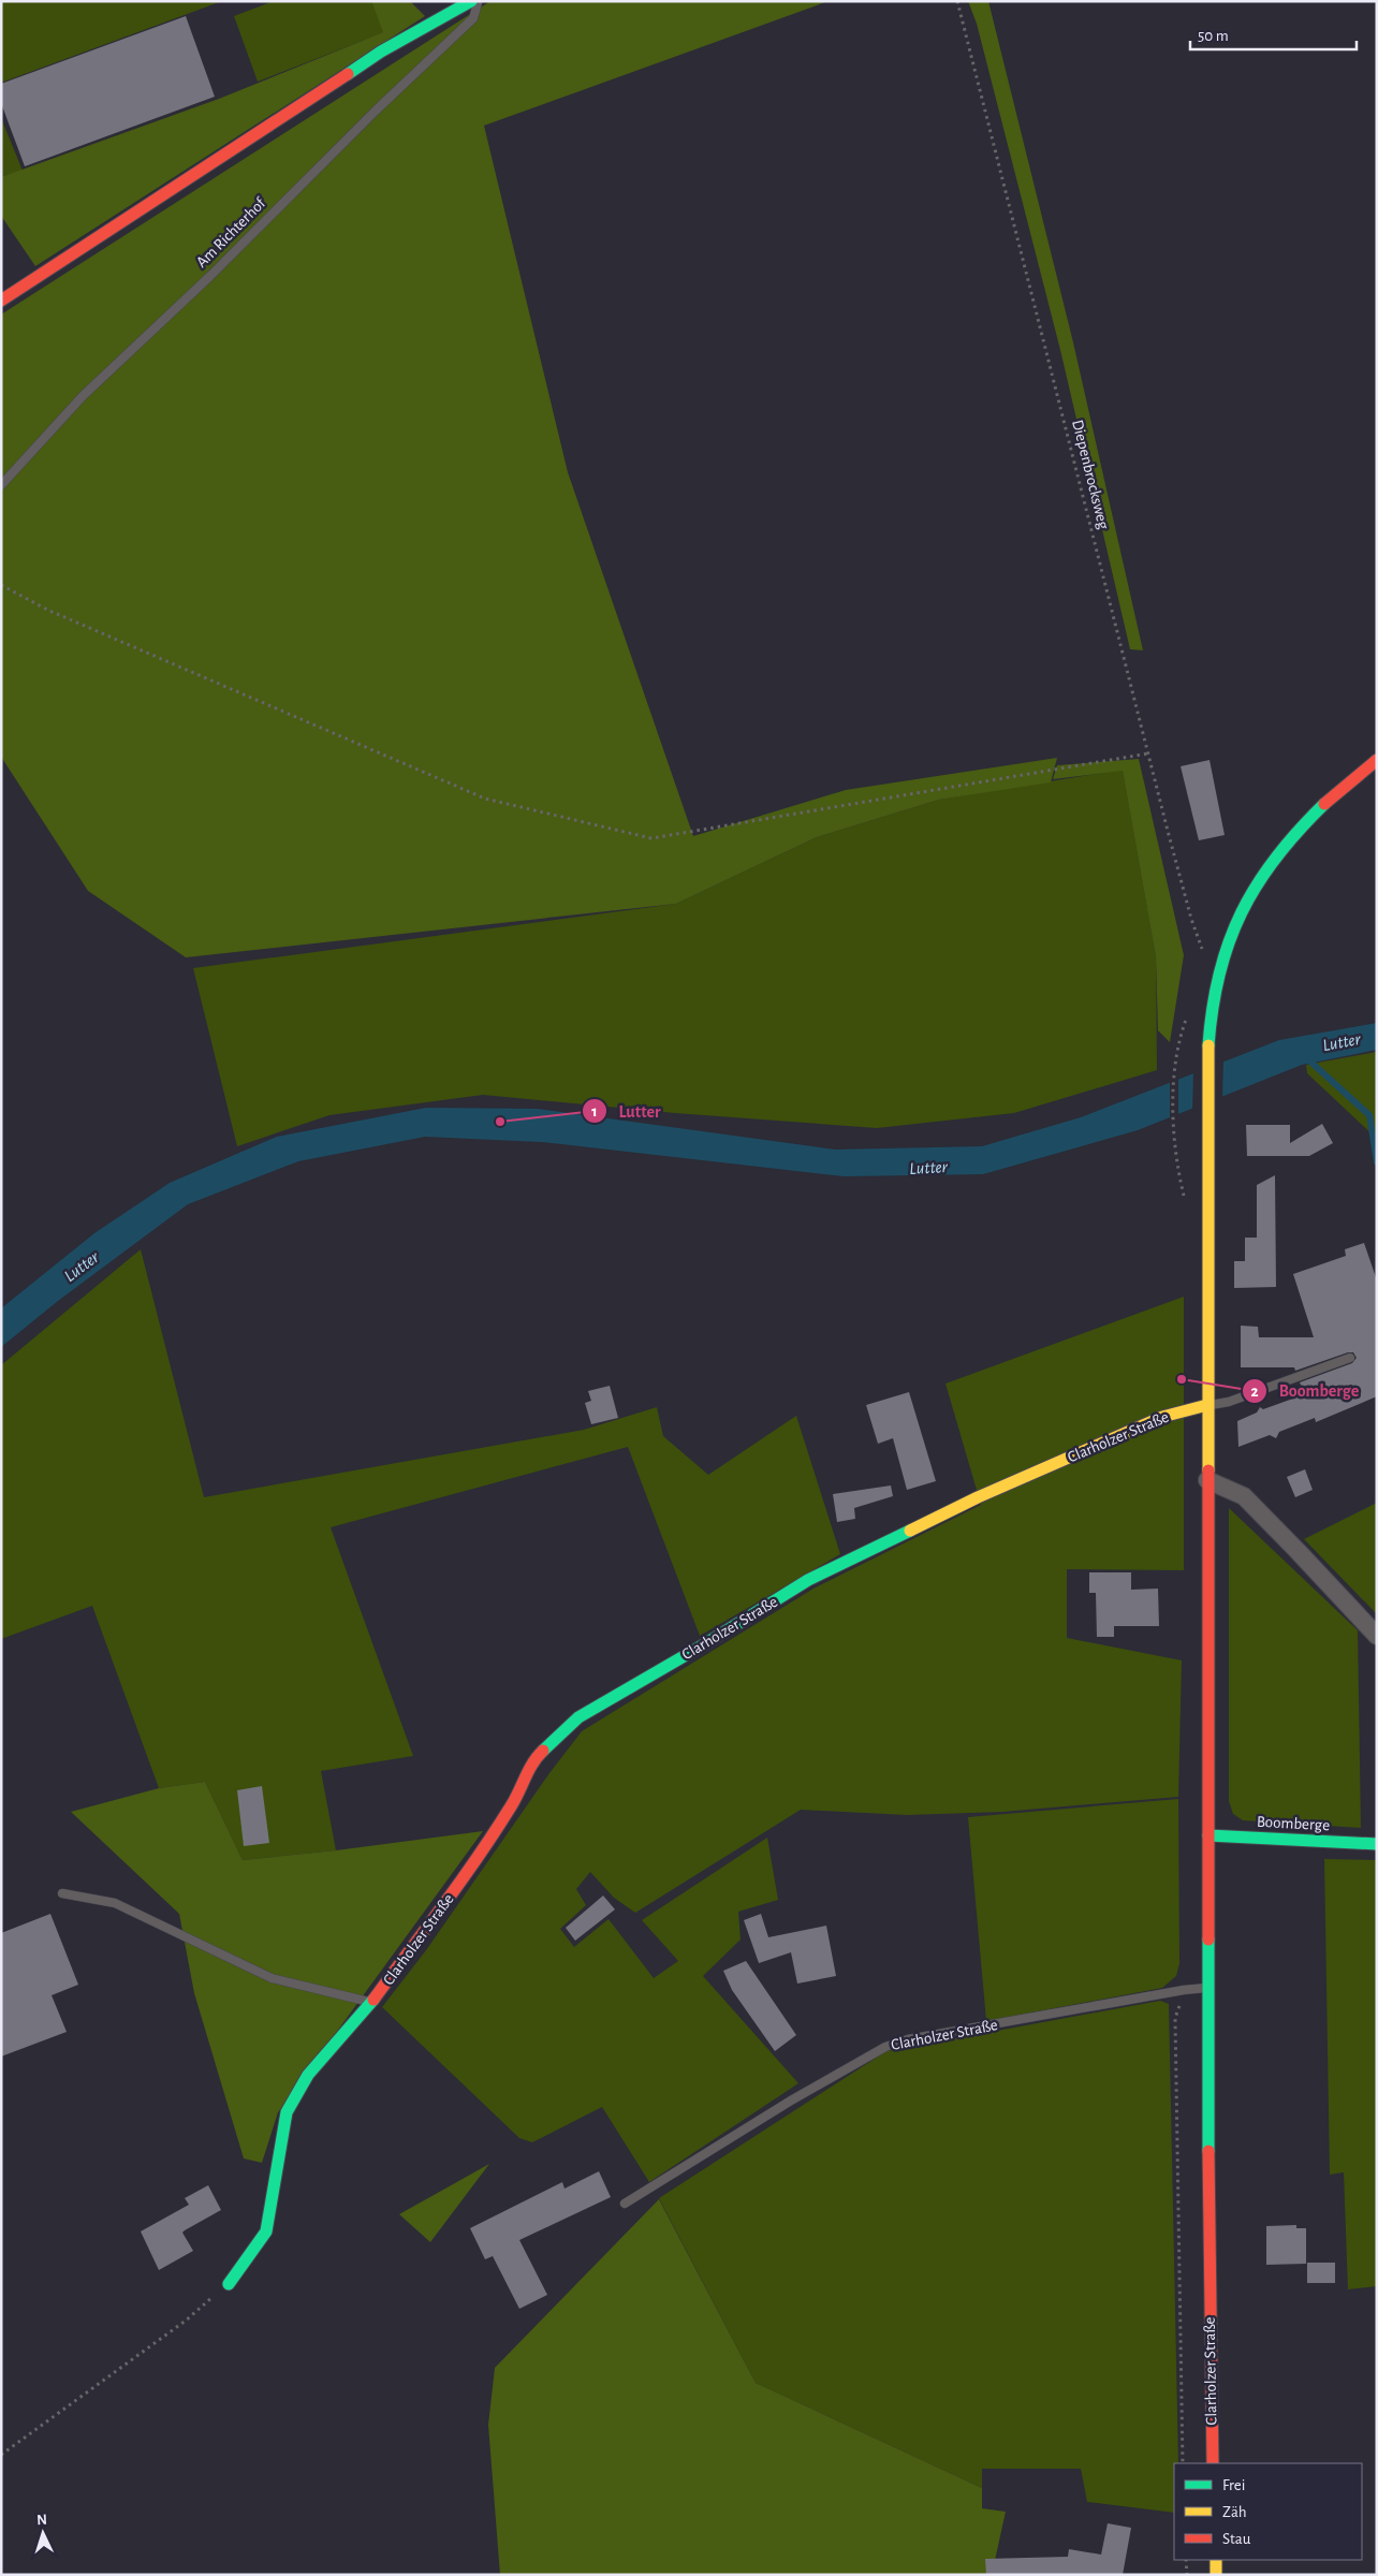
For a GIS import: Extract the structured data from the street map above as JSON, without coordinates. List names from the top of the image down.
{
  "streets": {
    "street": ["Clarholzer Straße", "Boomberge"],
    "lane": ["Am Richterhof"],
    "path": ["Diepenbrocksweg"]
  },
  "crossings": [
    ["Clarholzer Straße", "Boomberge"]
  ],
  "water": ["Lutter"],
  "places": ["Lutter", "Boomberge"],
  "legend": ["Frei", "Zäh", "Stau"],
  "scale_bar": "50 m",
  "north": "top"
}
